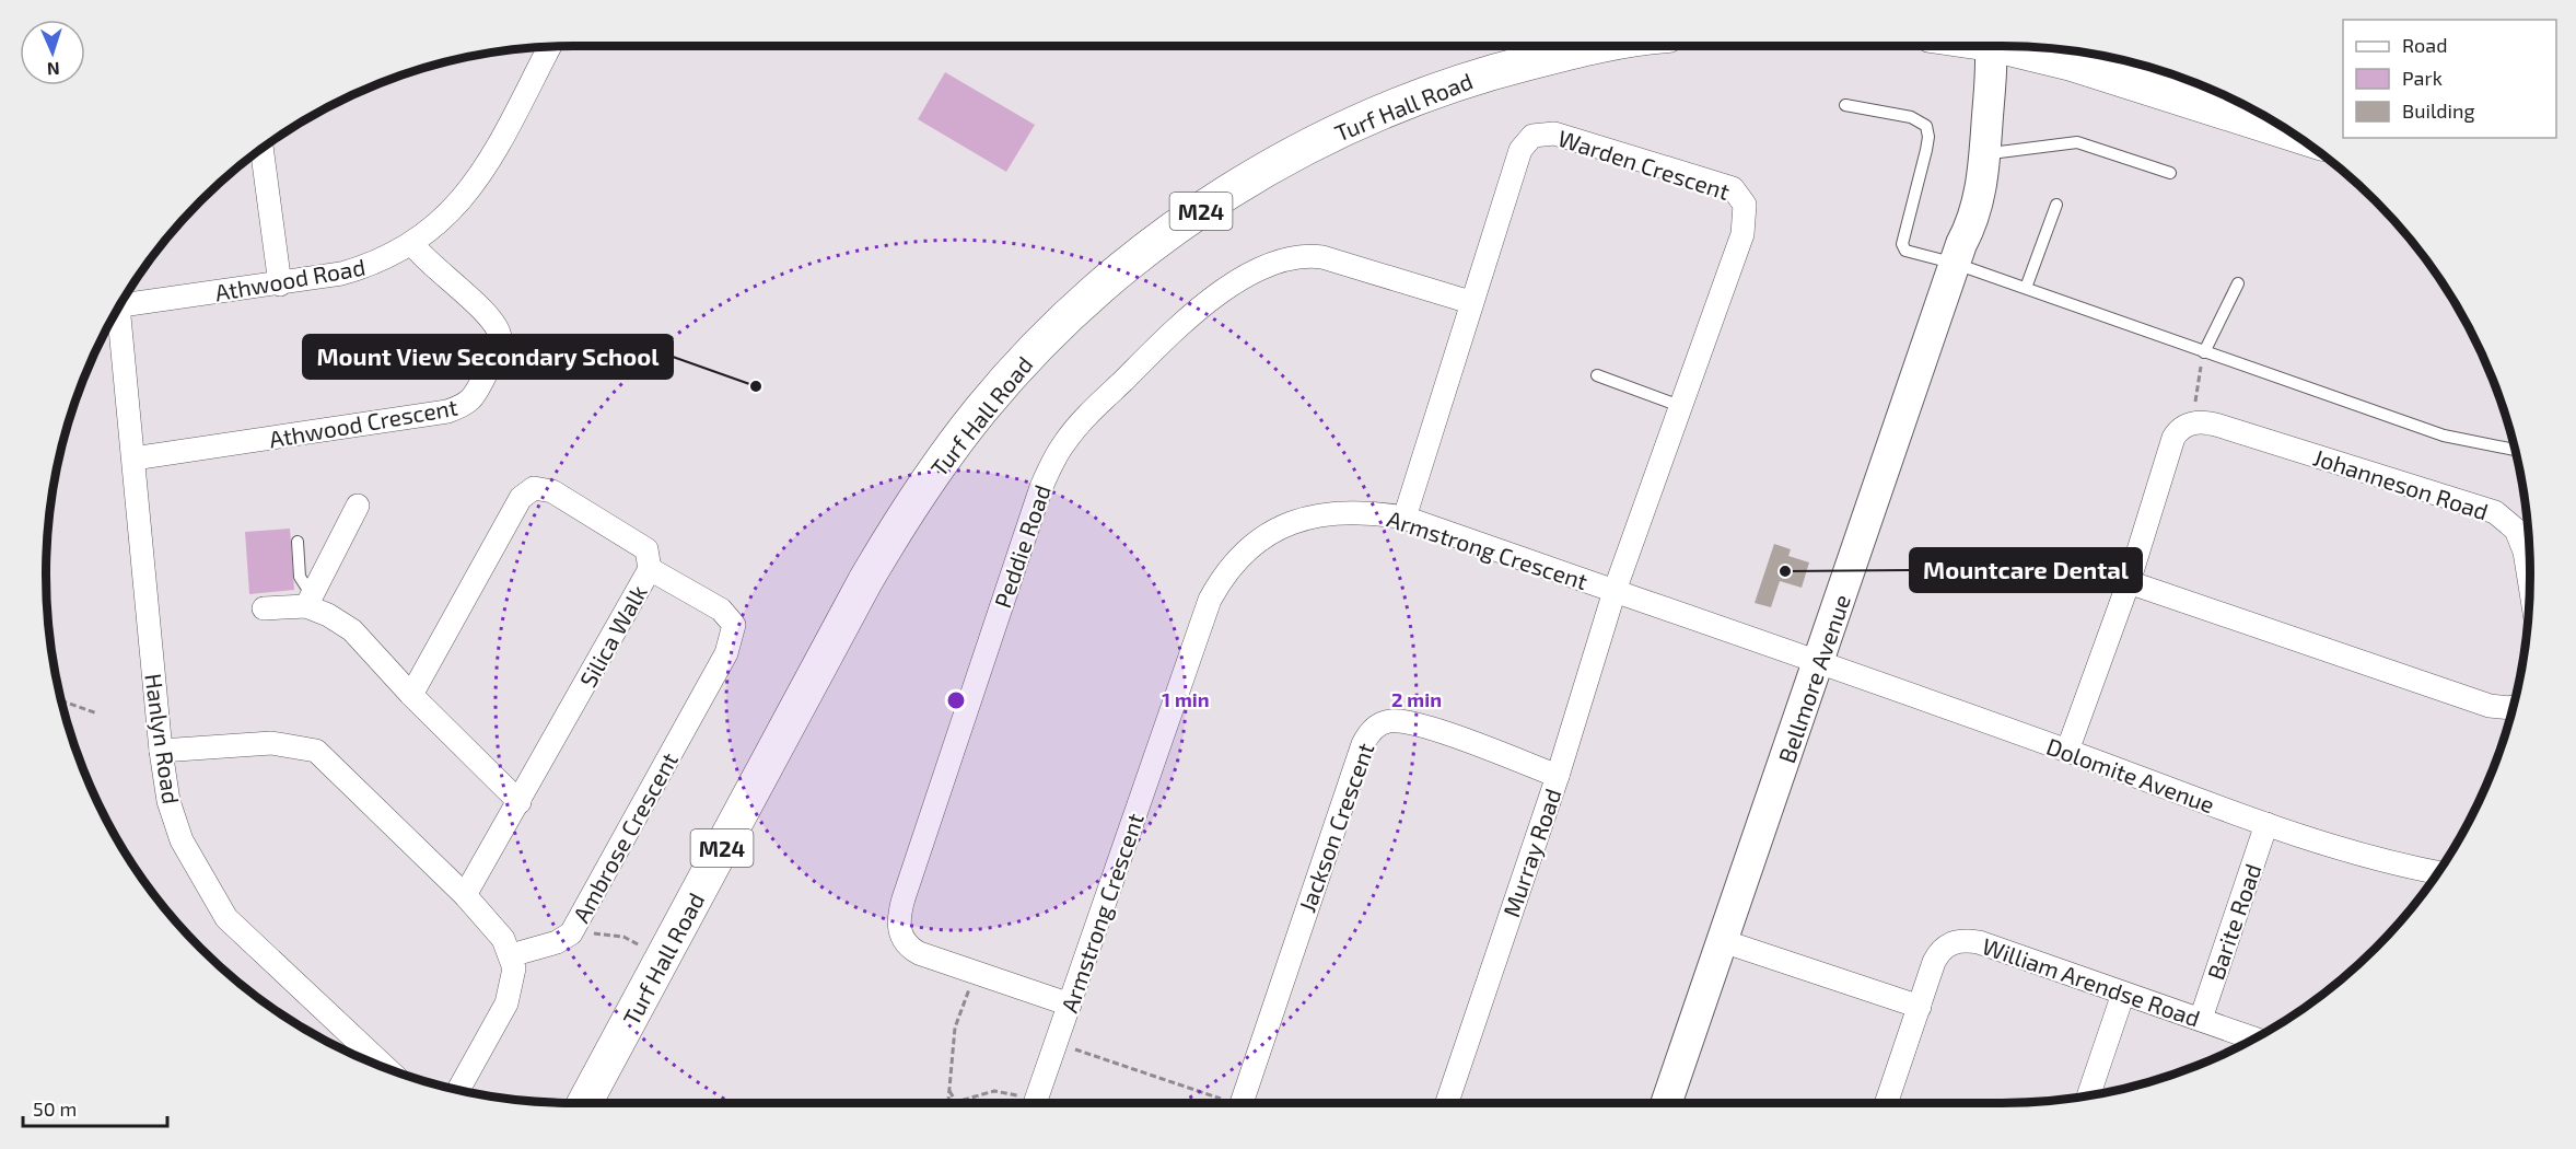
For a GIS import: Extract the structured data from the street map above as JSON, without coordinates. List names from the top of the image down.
{
  "streets": {
    "main road": ["Turf Hall Road", "M24"],
    "street": [
      "Warden Crescent",
      "Athwood Road",
      "Athwood Crescent",
      "Johanneson Road",
      "Peddie Road",
      "Armstrong Crescent",
      "Silica Walk",
      "Bellmore Avenue",
      "Hanlyn Road",
      "Dolomite Avenue",
      "Jackson Crescent",
      "Ambrose Crescent",
      "Murray Road",
      "Barite Road",
      "William Arendse Road"
    ]
  },
  "crossings": [
    ["Warden Crescent", "Peddie Road"],
    ["Warden Crescent", "Armstrong Crescent"],
    ["Warden Crescent", "Murray Road"],
    ["Athwood Road", "Athwood Crescent"],
    ["Athwood Crescent", "Hanlyn Road"],
    ["Peddie Road", "Armstrong Crescent"],
    ["Armstrong Crescent", "Bellmore Avenue"],
    ["Armstrong Crescent", "Dolomite Avenue"],
    ["Armstrong Crescent", "Murray Road"],
    ["Silica Walk", "Ambrose Crescent"],
    ["Bellmore Avenue", "Dolomite Avenue"],
    ["Dolomite Avenue", "Barite Road"],
    ["Jackson Crescent", "Murray Road"],
    ["Barite Road", "William Arendse Road"]
  ],
  "places": ["Mount View Secondary School", "Mountcare Dental"],
  "legend": ["Road", "Park", "Building"],
  "scale_bar": "50 m",
  "north": "bottom",
  "rings": ["1 min", "2 min"]
}
